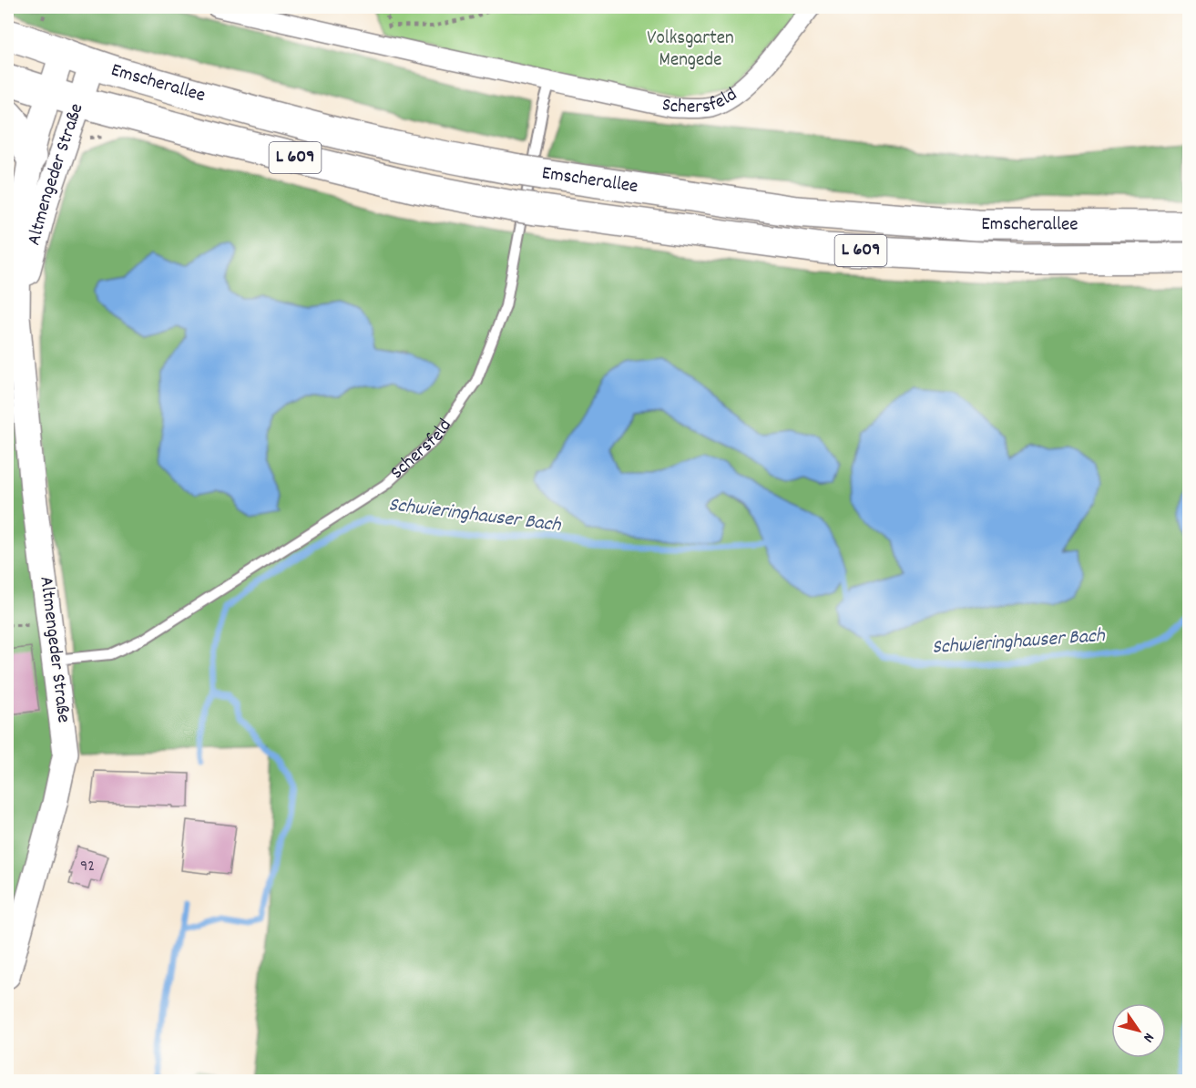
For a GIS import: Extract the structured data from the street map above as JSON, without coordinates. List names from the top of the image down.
{
  "streets": {
    "main road": ["Emscherallee", "L 609"],
    "street": ["Schersfeld", "Altmengeder Straße"]
  },
  "crossings": [
    ["Emscherallee", "Altmengeder Straße"],
    ["Schersfeld", "Altmengeder Straße"]
  ],
  "water": ["Schwieringhauser Bach"],
  "parks": ["Volksgarten Mengede"],
  "house_numbers": ["92"],
  "north": "bottom right"
}
